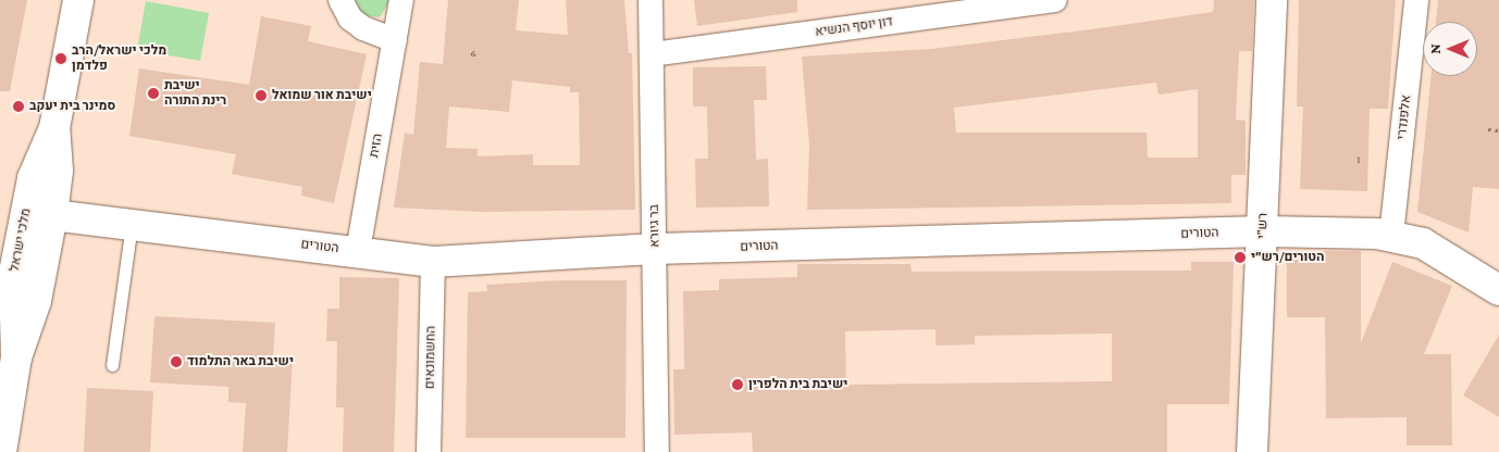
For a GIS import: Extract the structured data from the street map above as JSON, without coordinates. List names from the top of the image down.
{
  "streets": {
    "street": [
      "דון יוסף הנשיא",
      "אלפנדרי",
      "הזית",
      "בר גיורא",
      "רש\"י",
      "הטורים",
      "מלכי ישראל",
      "החשמונאים"
    ]
  },
  "crossings": [
    ["דון יוסף הנשיא", "בר גיורא"],
    ["אלפנדרי", "הטורים"],
    ["הזית", "הטורים"],
    ["בר גיורא", "הטורים"],
    ["רש\"י", "הטורים"],
    ["הטורים", "מלכי ישראל"],
    ["הטורים", "החשמונאים"]
  ],
  "places": [
    "מלכי ישראל/הרב פלדמן",
    "ישיבת רינת התורה",
    "ישיבת אור שמואל",
    "סמינר בית יעקב",
    "הטורים/רש״י",
    "ישיבת באר התלמוד",
    "ישיבת בית הלפרין"
  ],
  "house_numbers": ["6", "1"],
  "north": "left"
}
